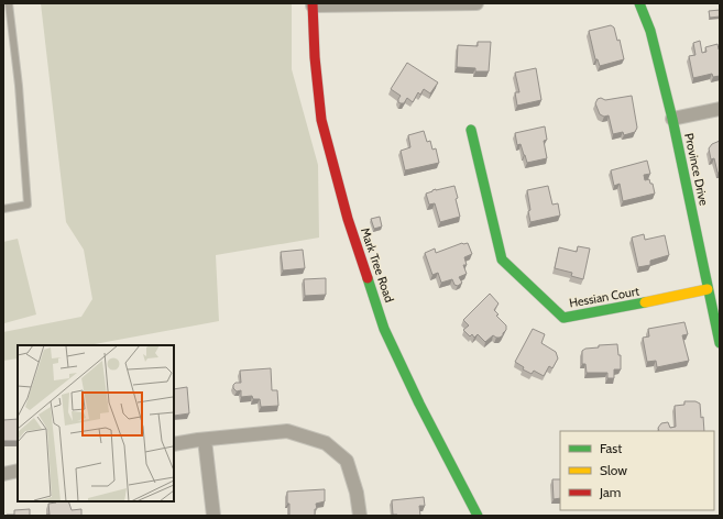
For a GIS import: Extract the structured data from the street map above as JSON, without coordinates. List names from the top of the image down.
{
  "streets": {
    "street": ["Province Drive", "Mark Tree Road", "Hessian Court"]
  },
  "crossings": [
    ["Province Drive", "Hessian Court"]
  ],
  "legend": ["Fast", "Slow", "Jam"]
}
